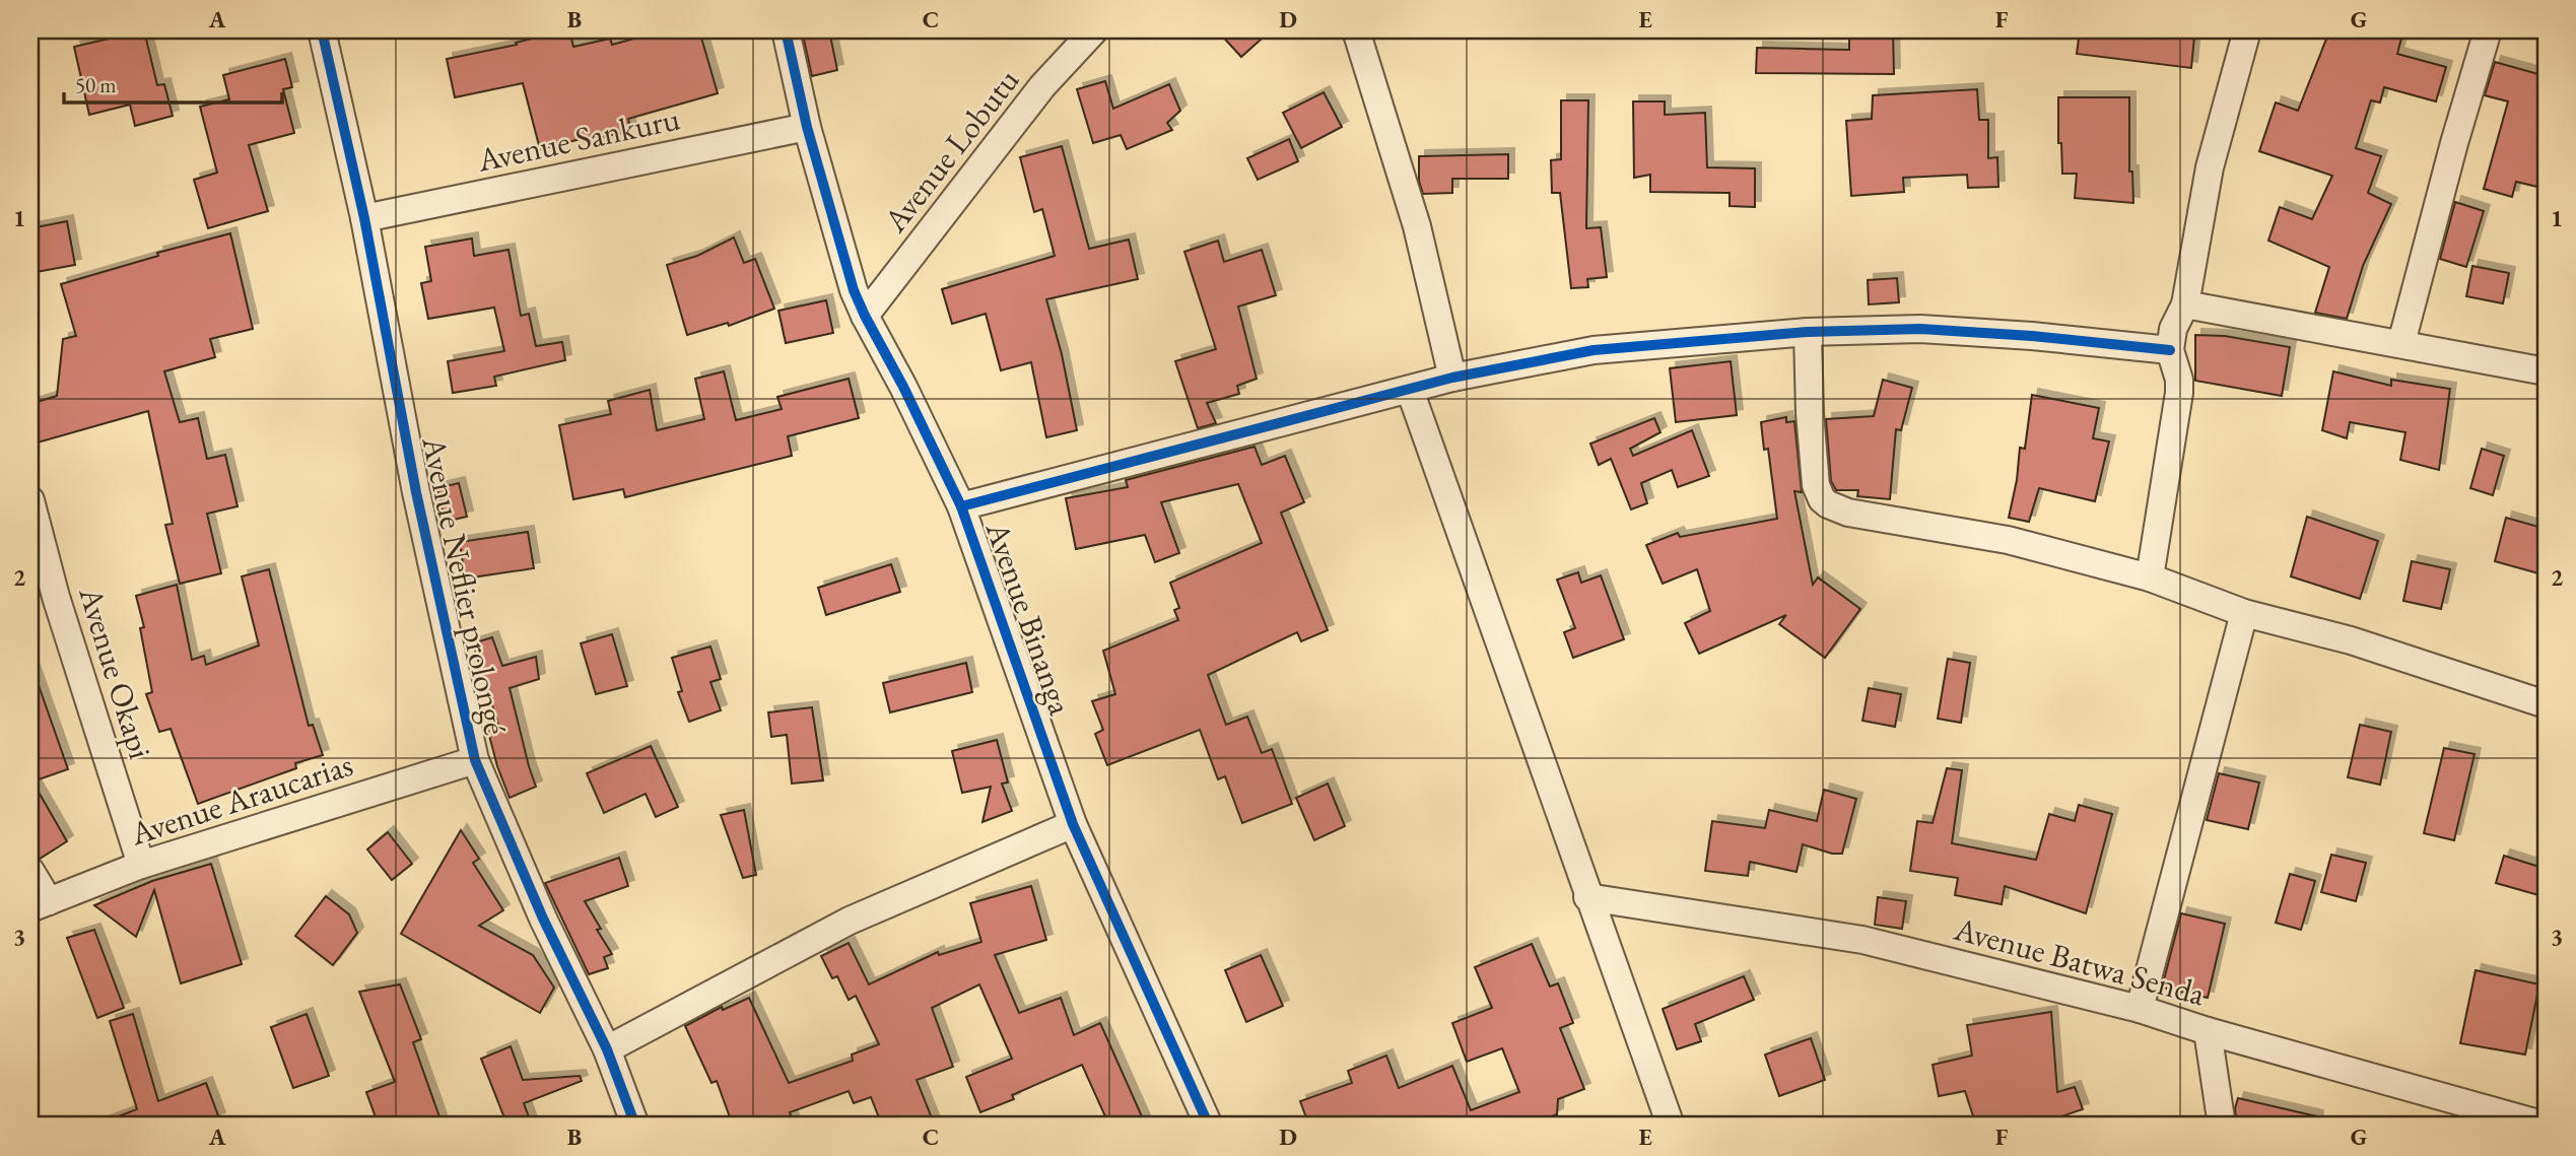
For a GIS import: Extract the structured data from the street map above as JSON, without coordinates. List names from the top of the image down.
{
  "streets": {
    "street": [
      "Avenue Sankuru",
      "Avenue Lobutu",
      "Avenue Neflier prolongé",
      "Avenue Binanga",
      "Avenue Okapi",
      "Avenue Araucarias",
      "Avenue Batwa Senda"
    ]
  },
  "crossings": [
    ["Avenue Sankuru", "Avenue Neflier prolongé"],
    ["Avenue Sankuru", "Avenue Binanga"],
    ["Avenue Lobutu", "Avenue Binanga"],
    ["Avenue Neflier prolongé", "Avenue Araucarias"],
    ["Avenue Okapi", "Avenue Araucarias"]
  ],
  "scale_bar": "50 m",
  "grid": {
    "columns": [
      "A",
      "B",
      "C",
      "D",
      "E",
      "F",
      "G"
    ],
    "rows": ["1", "2", "3"]
  }
}
